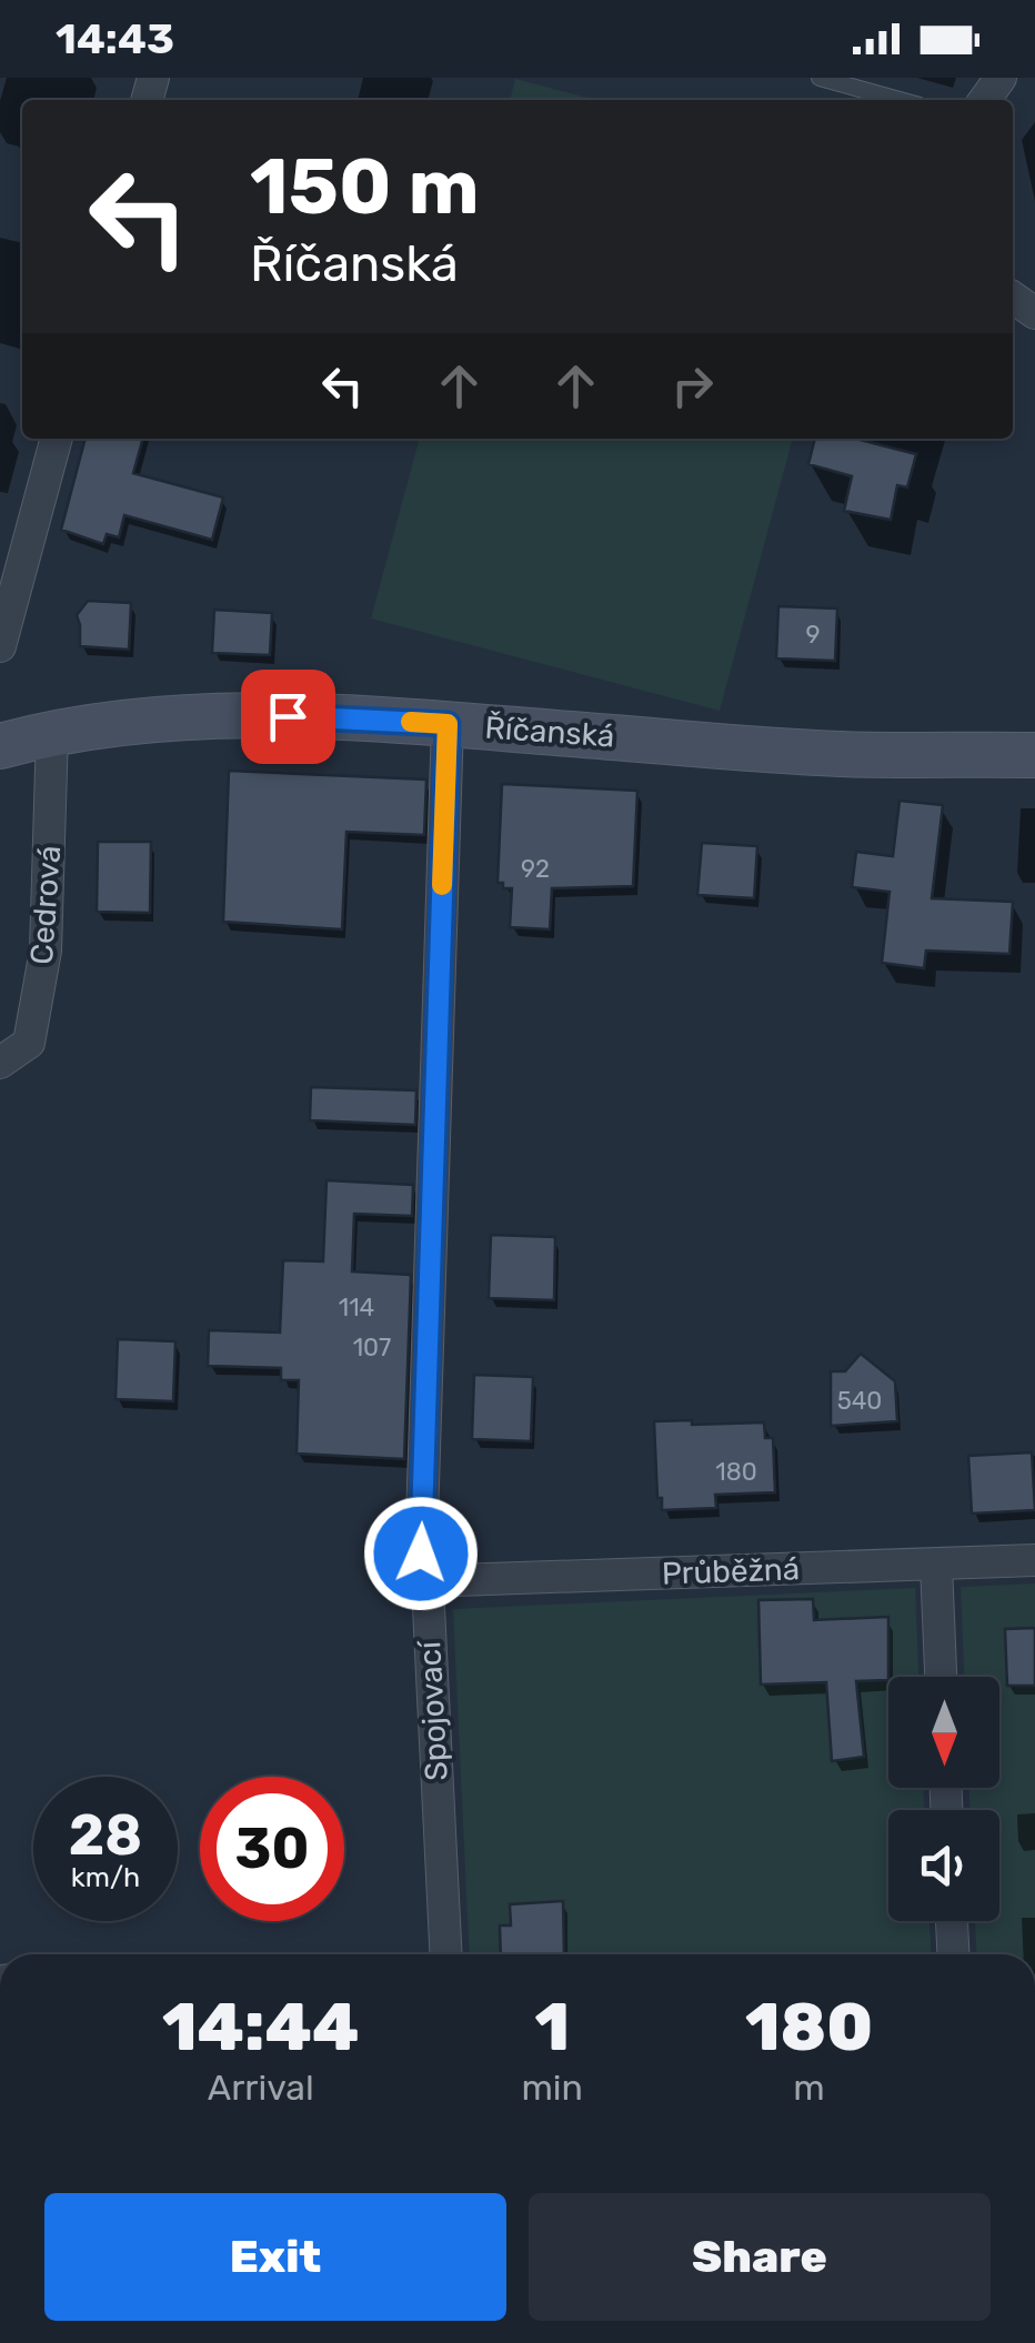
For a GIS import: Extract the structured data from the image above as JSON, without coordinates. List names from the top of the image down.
{
  "streets": {
    "main road": ["Říčanská"],
    "street": ["Cedrová", "Průběžná", "Spojovací"]
  },
  "crossings": [
    ["Říčanská", "Cedrová"],
    ["Říčanská", "Spojovací"],
    ["Průběžná", "Spojovací"]
  ],
  "house_numbers": [
    "9",
    "92",
    "114",
    "107",
    "540",
    "180"
  ],
  "north": "bottom",
  "page": {
    "status": "14:43",
    "turn": ["150 m", "Říčanská"],
    "speed": "28 km/h",
    "limit": "30",
    "eta": [
      "14:44",
      "Arrival",
      "1",
      "min",
      "180",
      "m"
    ],
    "buttons": ["Exit", "Share"]
  }
}
